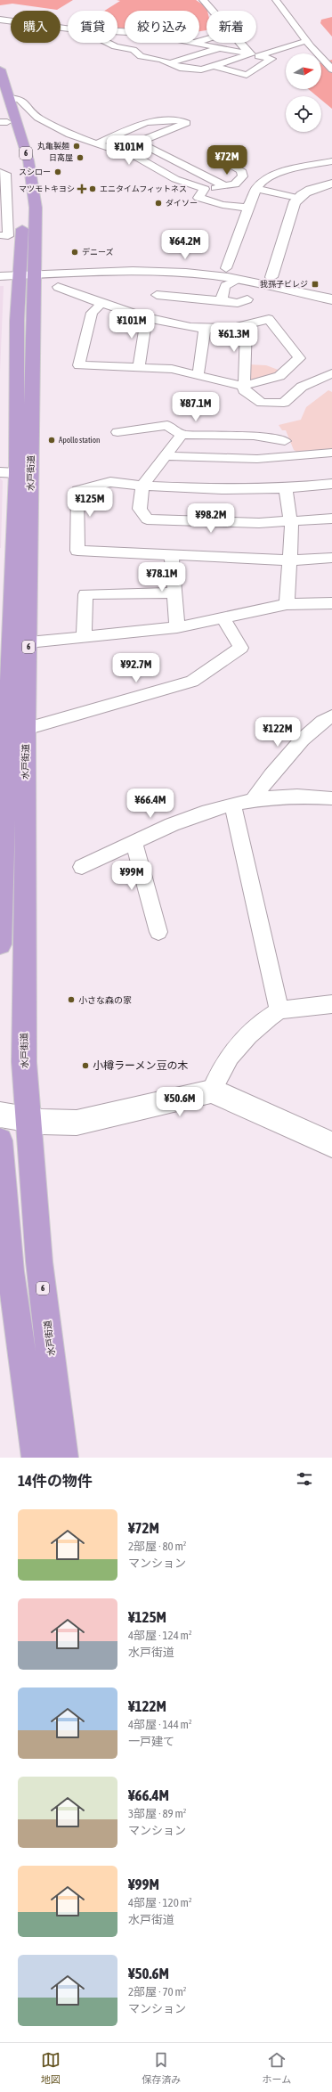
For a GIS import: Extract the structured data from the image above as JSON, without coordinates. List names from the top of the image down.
{
  "streets": {
    "highway": ["6", "水戸街道"]
  },
  "places": {
    "other": [
      "丸亀製麺",
      "日高屋",
      "スシロー",
      "エニタイムフィットネス",
      "ダイソー",
      "デニーズ",
      "Apollo station",
      "小さな森の家",
      "小樽ラーメン豆の木"
    ],
    "health": ["マツモトキヨシ"],
    "transit": ["我孫子ビレジ"]
  },
  "north": "right",
  "page": {
    "chip": [
      "購入",
      "賃貸",
      "絞り込み",
      "新着"
    ],
    "price": [
      "¥101M",
      "¥72M",
      "¥64.2M",
      "¥101M",
      "¥61.3M",
      "¥87.1M",
      "¥125M",
      "¥98.2M",
      "¥78.1M",
      "¥92.7M",
      "¥122M",
      "¥66.4M",
      "¥99M",
      "¥50.6M"
    ],
    "heading": "14件の物件",
    "list": [
      {
        "name": "¥72M",
        "note": "2部屋 · 80 m² · マンション"
      },
      {
        "name": "¥125M",
        "note": "4部屋 · 124 m² · 水戸街道"
      },
      {
        "name": "¥122M",
        "note": "4部屋 · 144 m² · 一戸建て"
      },
      {
        "name": "¥66.4M",
        "note": "3部屋 · 89 m² · マンション"
      },
      {
        "name": "¥99M",
        "note": "4部屋 · 120 m² · 水戸街道"
      },
      {
        "name": "¥50.6M",
        "note": "2部屋 · 70 m² · マンション"
      }
    ],
    "tabs": ["地図", "保存済み", "ホーム"]
  }
}
